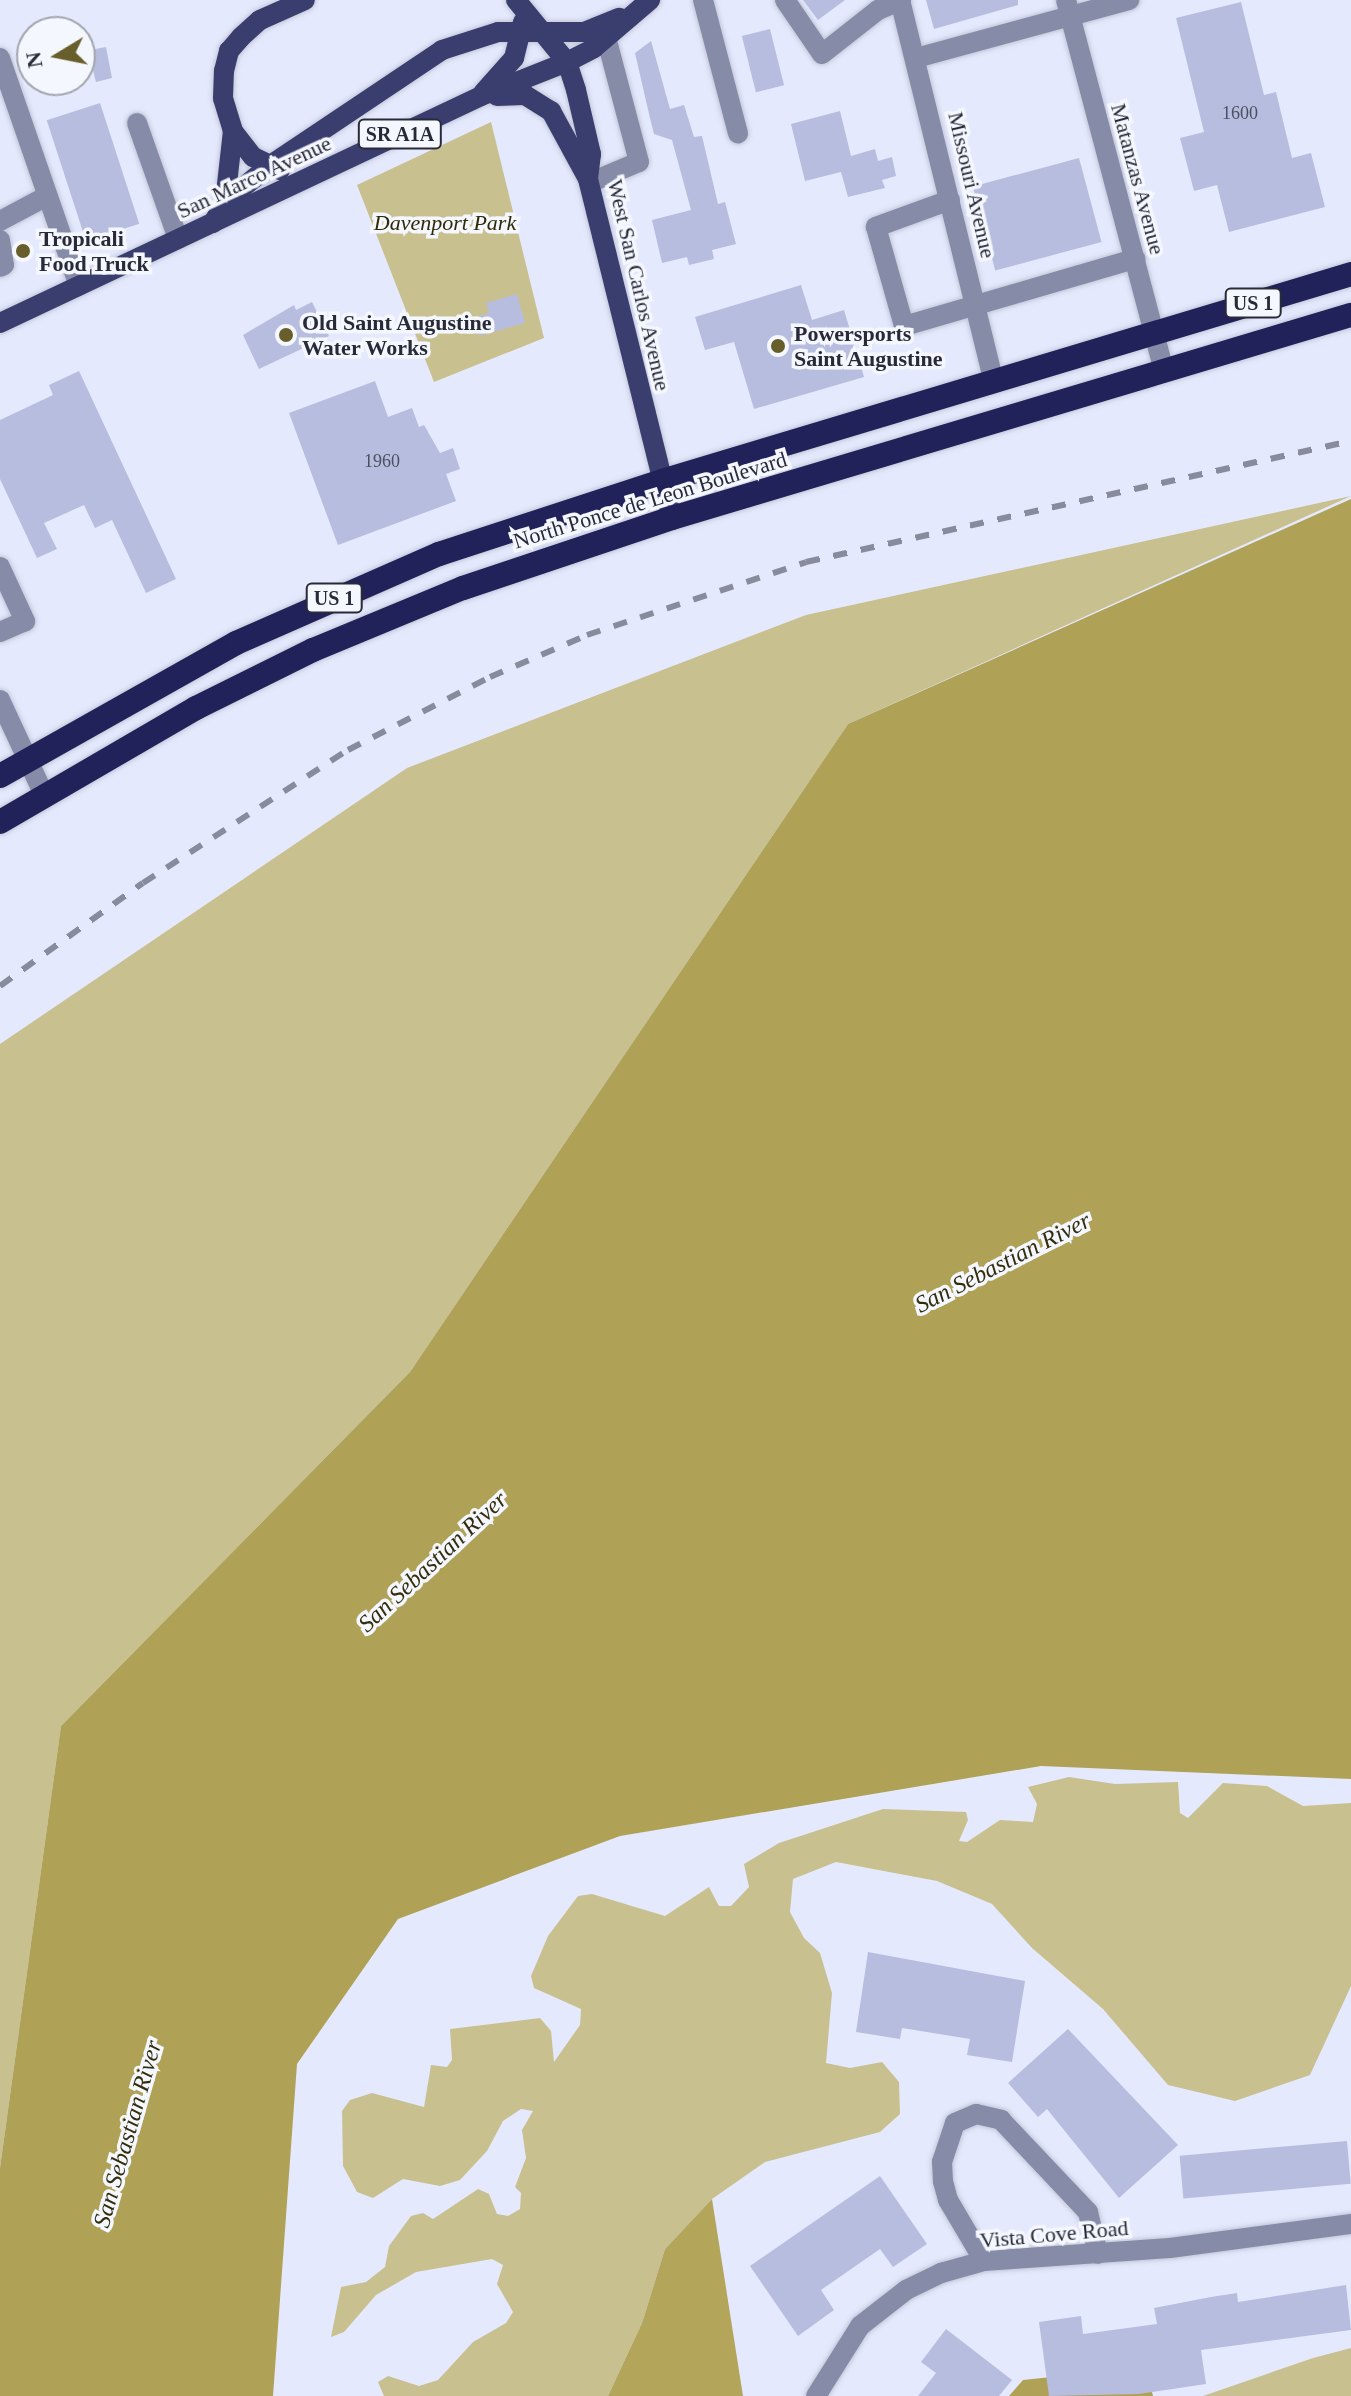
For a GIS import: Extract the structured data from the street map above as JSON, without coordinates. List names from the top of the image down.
{
  "streets": {
    "highway": ["US 1", "North Ponce de Leon Boulevard"],
    "main road": ["SR A1A", "San Marco Avenue", "West San Carlos Avenue"],
    "street": ["Matanzas Avenue", "Missouri Avenue", "Vista Cove Road"]
  },
  "crossings": [
    ["San Marco Avenue", "West San Carlos Avenue"],
    ["Matanzas Avenue", "North Ponce de Leon Boulevard"],
    ["Missouri Avenue", "North Ponce de Leon Boulevard"],
    ["West San Carlos Avenue", "North Ponce de Leon Boulevard"]
  ],
  "water": ["San Sebastian River"],
  "parks": ["Davenport Park"],
  "places": ["Tropicali Food Truck", "Old Saint Augustine Water Works", "Powersports Saint Augustine"],
  "house_numbers": ["1600", "1960"],
  "north": "left"
}
